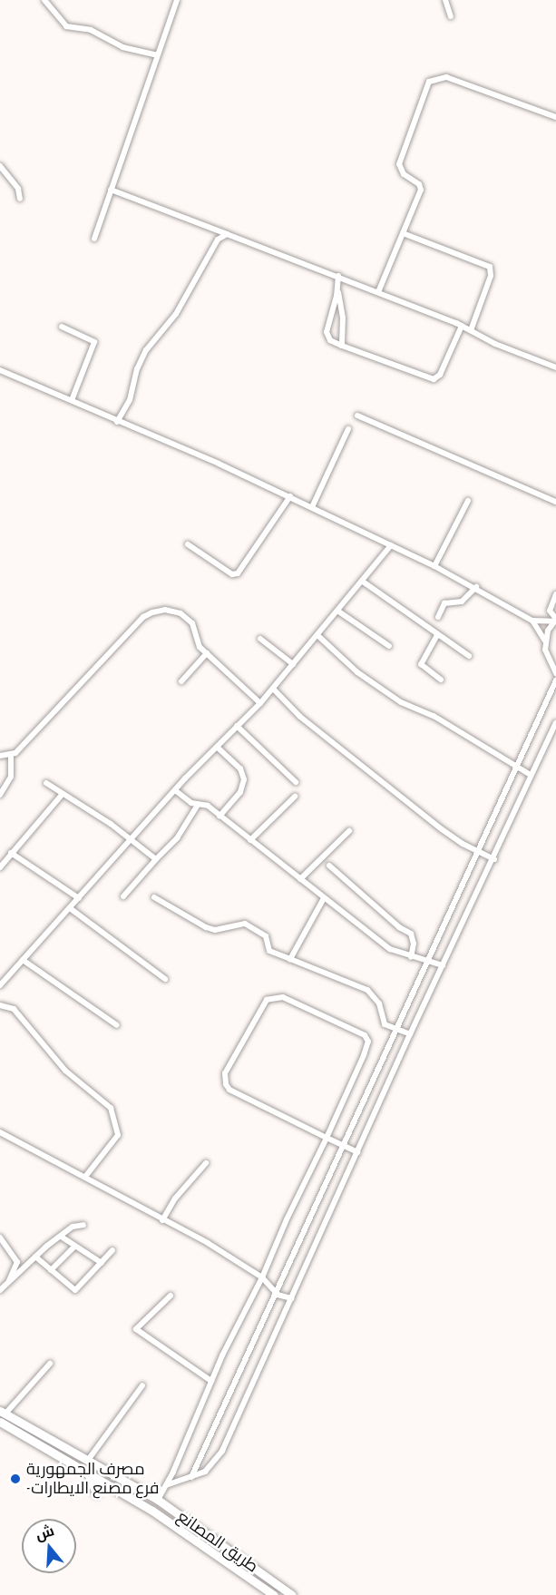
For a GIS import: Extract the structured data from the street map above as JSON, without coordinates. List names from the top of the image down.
{
  "streets": {
    "main road": ["طريق المصانع"]
  },
  "places": ["مصرف الجمهورية -فرع مصنع الايطارات"],
  "north": "top"
}
